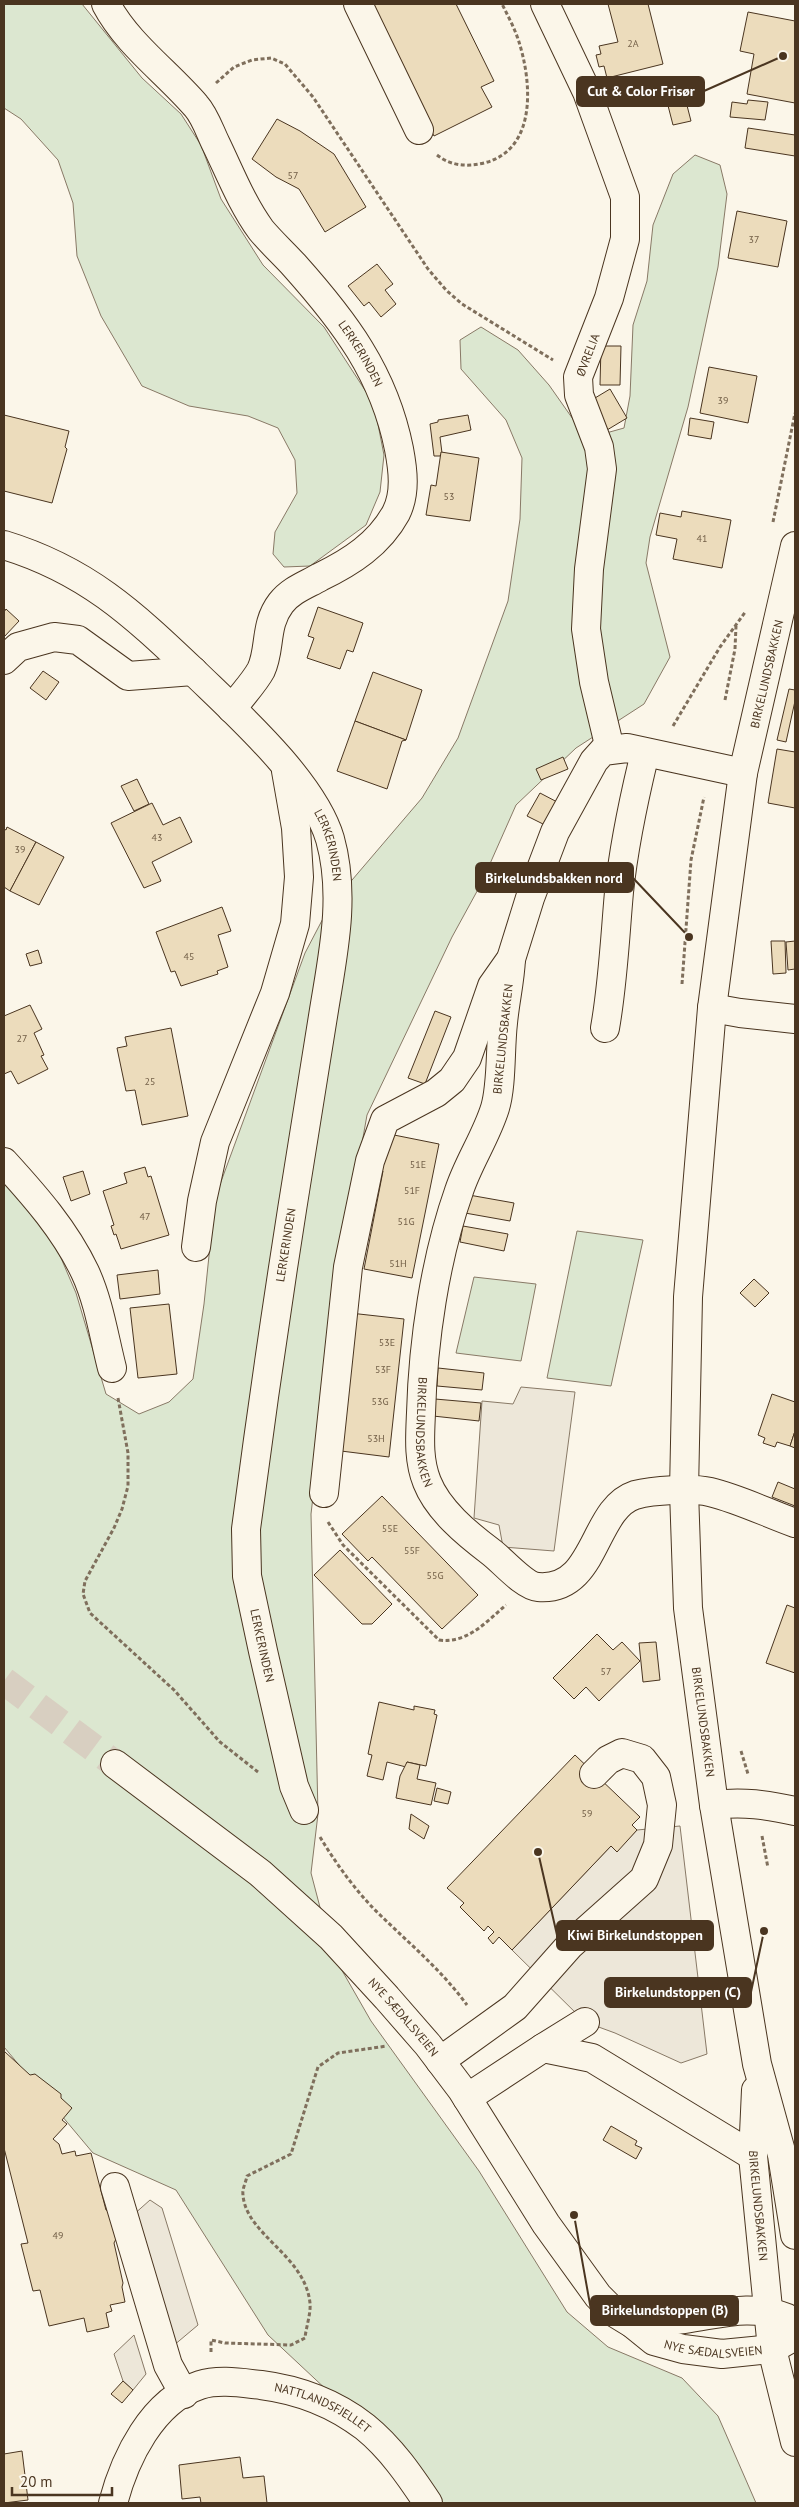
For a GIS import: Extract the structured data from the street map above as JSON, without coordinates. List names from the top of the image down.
{
  "streets": {
    "main road": [
      "LERKERINDEN",
      "ØVRELIA",
      "BIRKELUNDSBAKKEN",
      "NYE SÆDALSVEIEN",
      "NATTLANDSFJELLET"
    ]
  },
  "crossings": [
    ["ØVRELIA", "BIRKELUNDSBAKKEN"],
    ["BIRKELUNDSBAKKEN", "NYE SÆDALSVEIEN"]
  ],
  "places": [
    "Cut & Color Frisør",
    "Birkelundsbakken nord",
    "Kiwi Birkelundstoppen",
    "Birkelundstoppen (C)",
    "Birkelundstoppen (B)"
  ],
  "house_numbers": [
    "2A",
    "57",
    "37",
    "39",
    "53",
    "41",
    "43",
    "39",
    "45",
    "27",
    "25",
    "51E",
    "51F",
    "47",
    "51G",
    "51H",
    "53E",
    "53F",
    "53G",
    "53H",
    "55E",
    "55F",
    "55G",
    "57",
    "59",
    "49"
  ],
  "scale_bar": "20 m"
}
